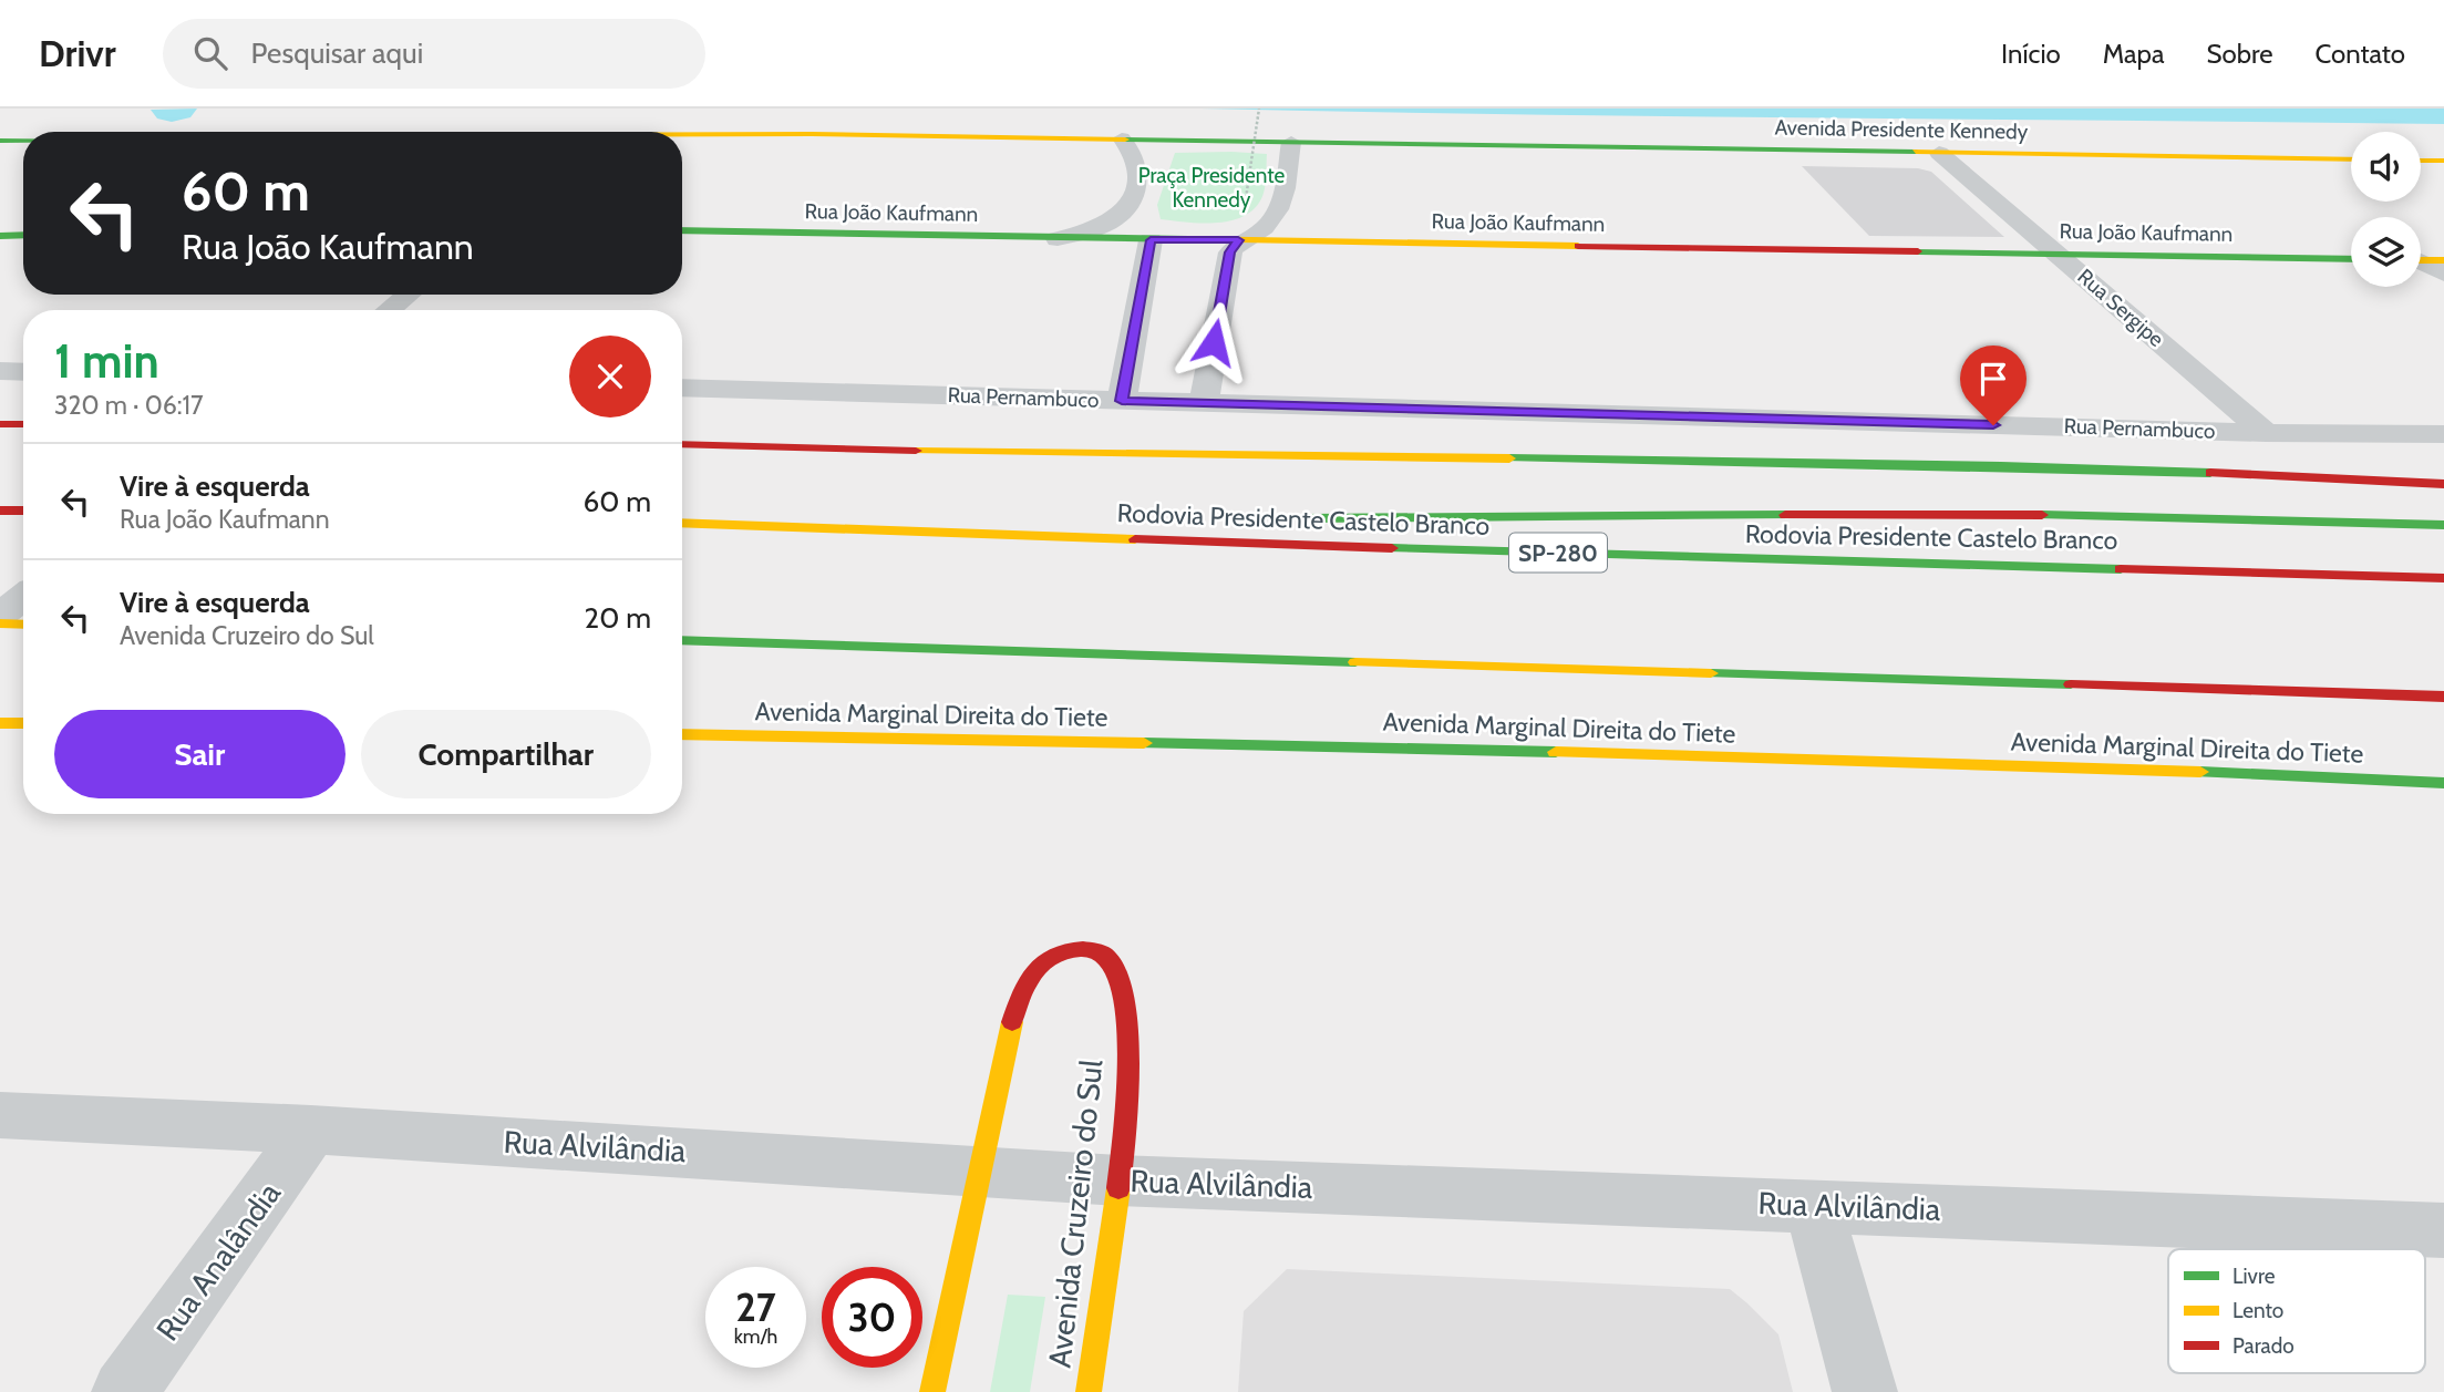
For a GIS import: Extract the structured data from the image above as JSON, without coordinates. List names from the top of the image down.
{
  "streets": {
    "main road": [
      "Avenida Presidente Kennedy",
      "Rua João Kaufmann",
      "Rodovia Presidente Castelo Branco",
      "SP-280",
      "Avenida Marginal Direita do Tiete",
      "Avenida Cruzeiro do Sul"
    ],
    "street": [
      "Rua Sergipe",
      "Rua Pernambuco",
      "Rua Alvilândia",
      "Rua Analândia"
    ]
  },
  "crossings": [
    ["Avenida Presidente Kennedy", "Rua Sergipe"],
    ["Rua João Kaufmann", "Rua Sergipe"],
    ["Rua Sergipe", "Rua Pernambuco"],
    ["Rua Alvilândia", "Avenida Cruzeiro do Sul"],
    ["Rua Alvilândia", "Rua Analândia"]
  ],
  "parks": ["Praça Presidente Kennedy"],
  "legend": ["Livre", "Lento", "Parado"],
  "page": {
    "header": "Drivr",
    "search": "Pesquisar aqui",
    "nav": [
      "Início",
      "Mapa",
      "Sobre",
      "Contato"
    ],
    "turn": ["60 m", "Rua João Kaufmann"],
    "heading": ["1 min", "320 m · 06:17"],
    "list": [
      {
        "name": "Vire à esquerda",
        "note": "Rua João Kaufmann",
        "value": "60 m"
      },
      {
        "name": "Vire à esquerda",
        "note": "Avenida Cruzeiro do Sul",
        "value": "20 m"
      }
    ],
    "buttons": ["Sair", "Compartilhar"],
    "speed": "27 km/h",
    "limit": "30"
  }
}
